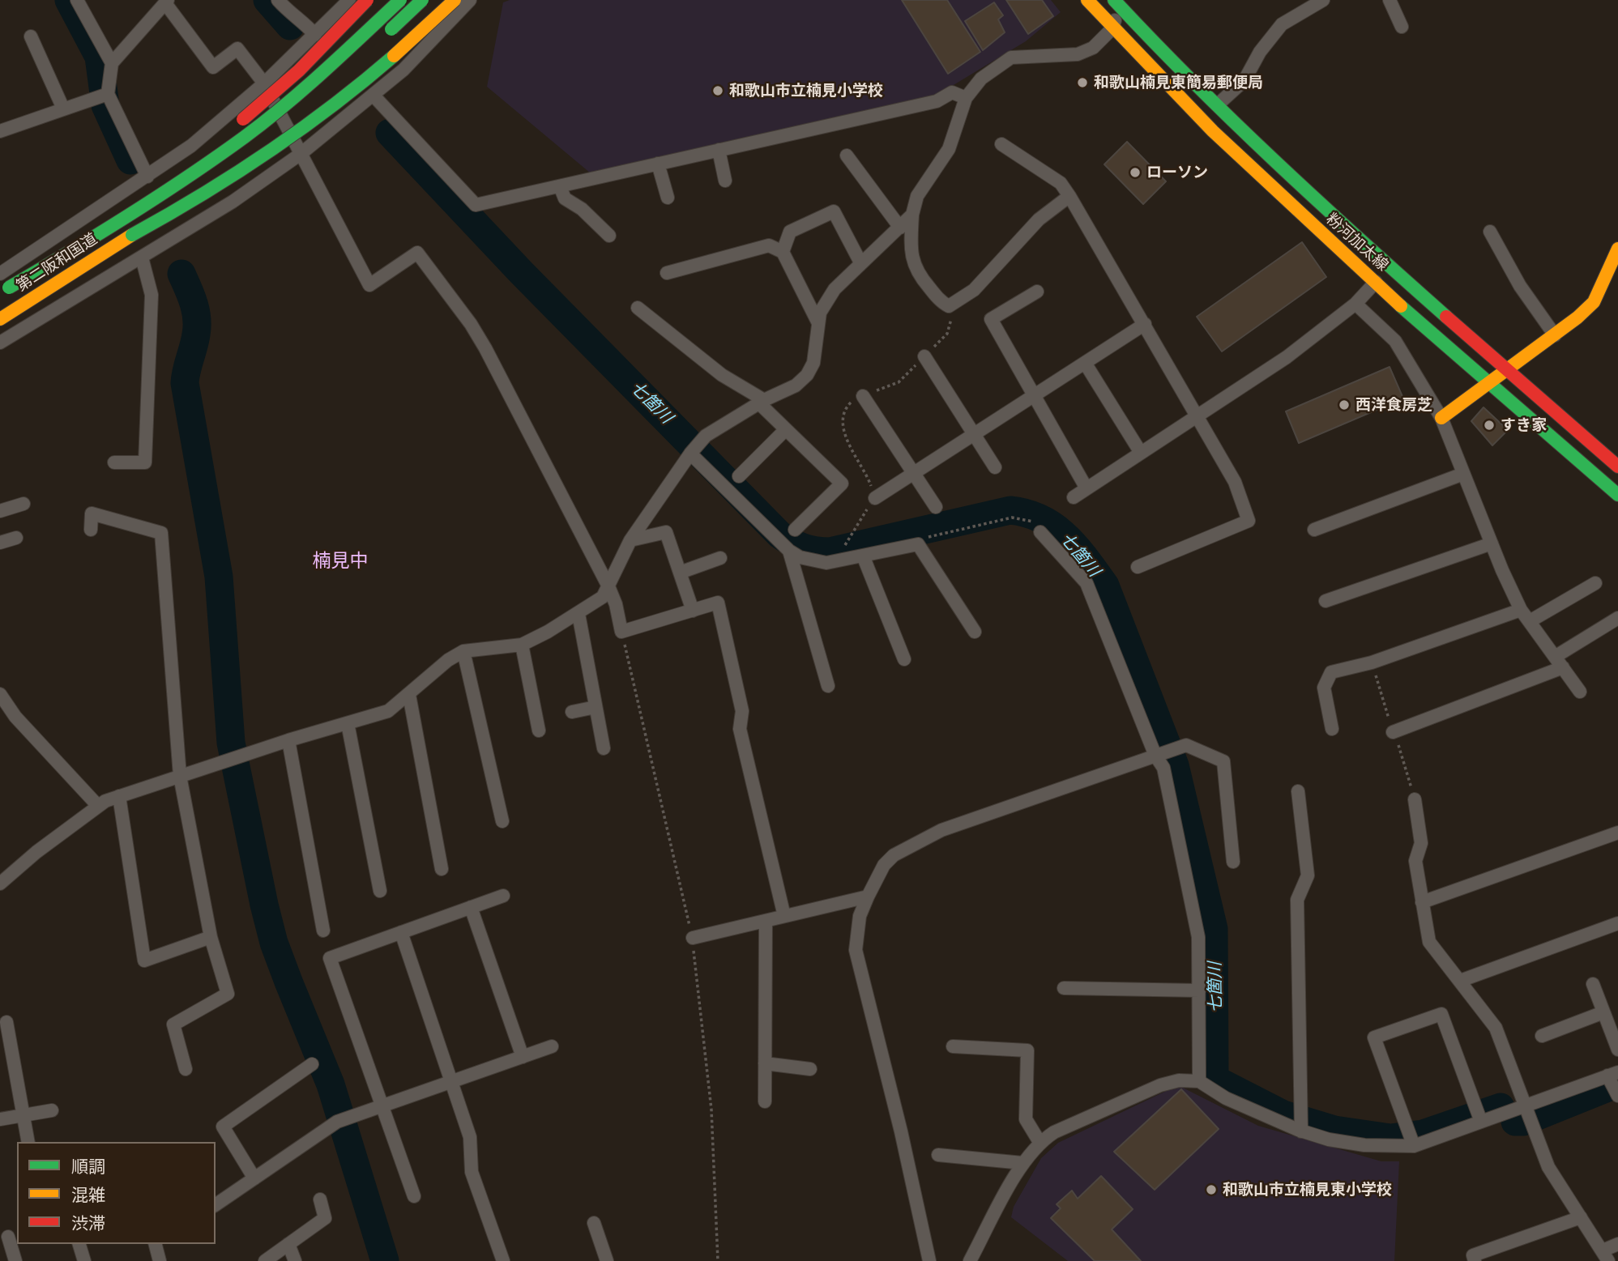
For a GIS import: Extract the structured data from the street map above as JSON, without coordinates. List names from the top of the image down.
{
  "streets": {
    "main road": ["粉河加太線", "第二阪和国道"]
  },
  "districts": ["楠見中"],
  "water": ["七箇川"],
  "places": [
    "和歌山楠見東簡易郵便局",
    "和歌山市立楠見小学校",
    "ローソン",
    "西洋食房芝",
    "すき家",
    "和歌山市立楠見東小学校"
  ],
  "legend": ["順調", "混雑", "渋滞"]
}
